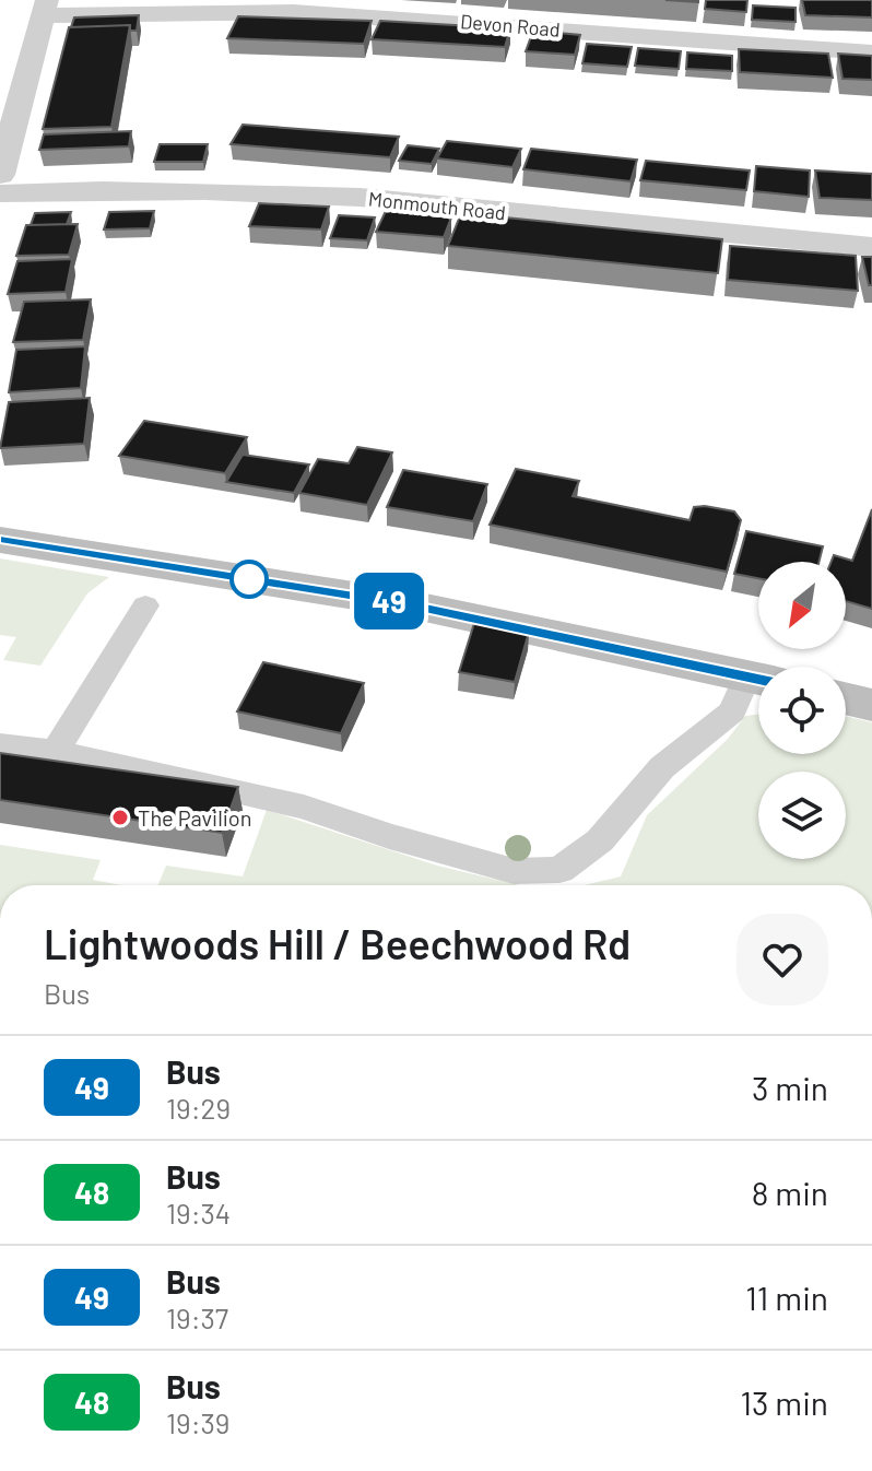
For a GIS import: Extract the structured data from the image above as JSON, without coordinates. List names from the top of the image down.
{
  "streets": {
    "street": ["Devon Road", "Monmouth Road"]
  },
  "places": ["The Pavilion"],
  "lines": ["bus line 49"],
  "north": "bottom left",
  "page": {
    "on_map": "49",
    "heading": ["Lightwoods Hill / Beechwood Rd", "Bus"],
    "list": [
      {
        "mark": "49",
        "name": "Bus",
        "note": "19:29",
        "value": "3 min"
      },
      {
        "mark": "48",
        "name": "Bus",
        "note": "19:34",
        "value": "8 min"
      },
      {
        "mark": "49",
        "name": "Bus",
        "note": "19:37",
        "value": "11 min"
      },
      {
        "mark": "48",
        "name": "Bus",
        "note": "19:39",
        "value": "13 min"
      }
    ]
  }
}
